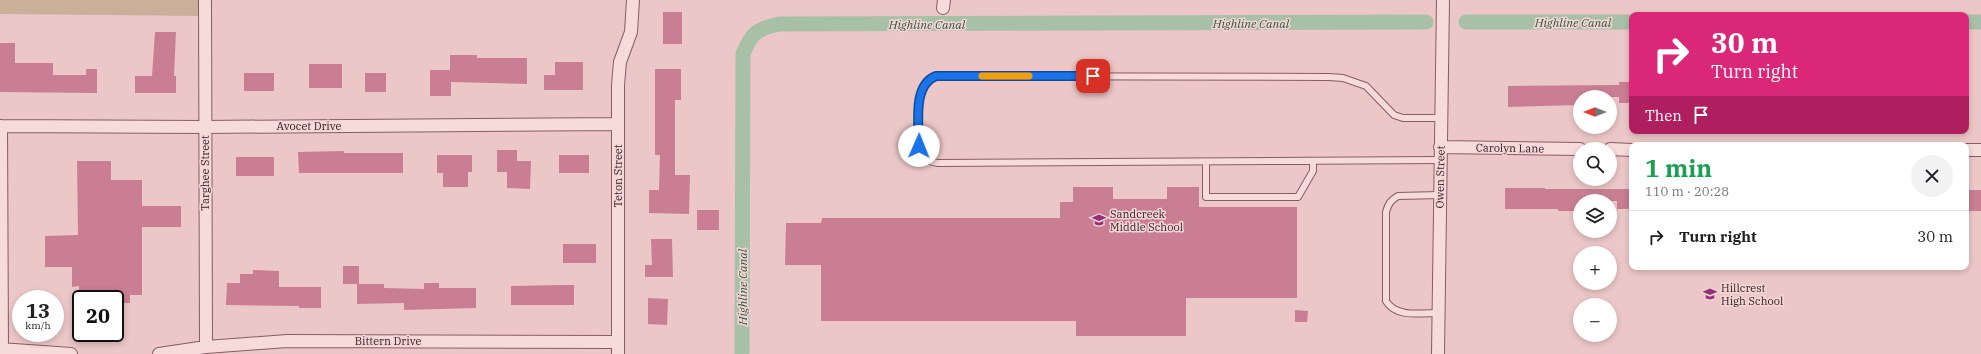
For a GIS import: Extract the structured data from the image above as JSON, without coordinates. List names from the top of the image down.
{
  "streets": {
    "street": [
      "Avocet Drive",
      "Carolyn Lane",
      "Targhee Street",
      "Teton Street",
      "Owen Street",
      "Bittern Drive"
    ]
  },
  "crossings": [
    ["Avocet Drive", "Targhee Street"],
    ["Avocet Drive", "Teton Street"],
    ["Carolyn Lane", "Owen Street"],
    ["Targhee Street", "Bittern Drive"],
    ["Teton Street", "Bittern Drive"]
  ],
  "water": ["Highline Canal"],
  "places": {
    "school or university": ["Sandcreek Middle School", "Hillcrest High School"]
  },
  "north": "left",
  "page": {
    "turn": ["30 m", "Turn right"],
    "map_buttons": ["+", "−"],
    "then": "Then",
    "heading": ["1 min", "110 m · 20:28"],
    "list": [
      {
        "name": "Turn right",
        "value": "30 m"
      }
    ],
    "speed": "13 km/h",
    "limit": "20"
  }
}
